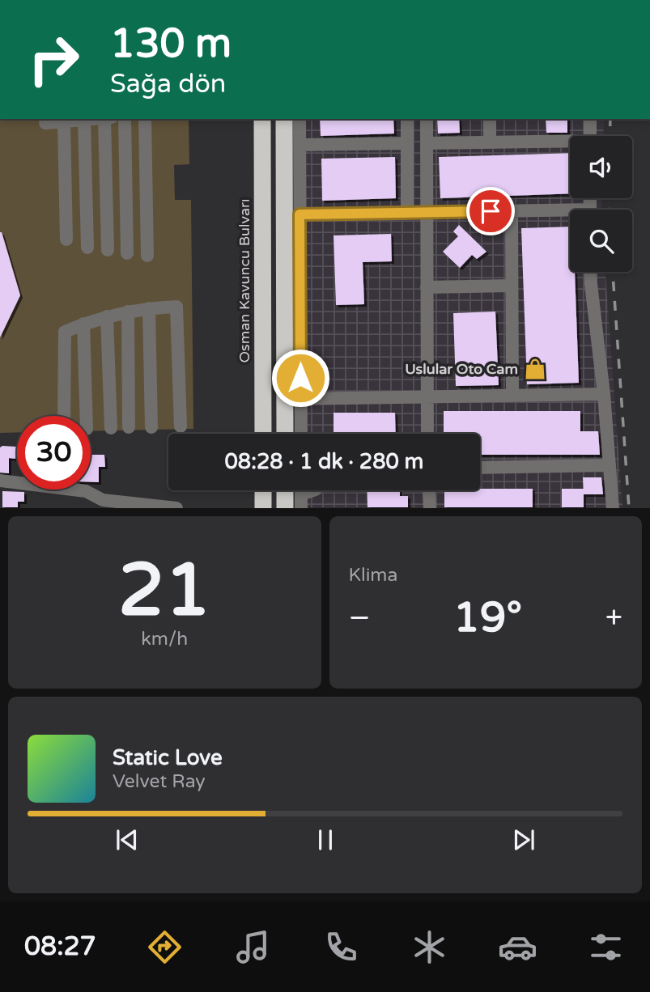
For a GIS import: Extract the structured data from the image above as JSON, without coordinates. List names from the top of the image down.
{
  "streets": {
    "highway": ["Osman Kavuncu Bulvarı"]
  },
  "places": {
    "shop": ["Uslular Oto Cam"]
  },
  "page": {
    "turn": ["130 m", "Sağa dön"],
    "limit": "30",
    "trip": "08:28 · 1 dk · 280 m",
    "tile": [
      ["21", "km/h"],
      "Klima"
    ],
    "heat": ["−", "19°", "+"],
    "song": ["Static Love", "Velvet Ray"],
    "tabs": "08:27"
  }
}
